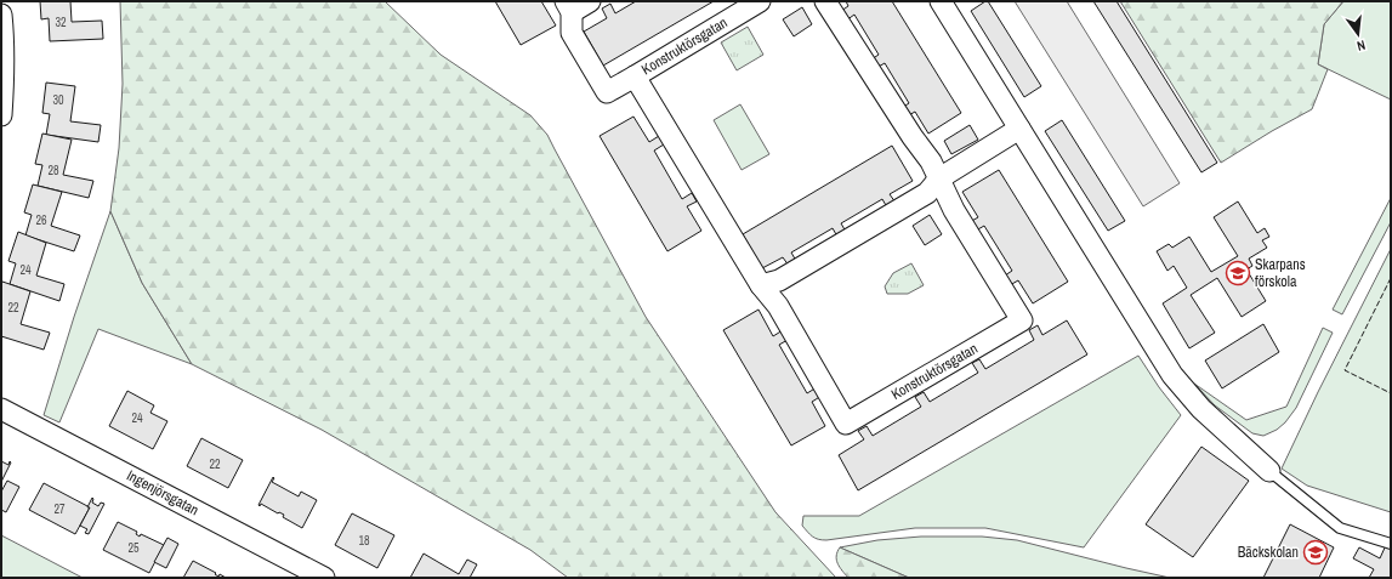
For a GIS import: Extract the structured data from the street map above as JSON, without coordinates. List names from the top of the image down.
{
  "streets": {
    "street": ["Konstruktörsgatan", "Ingenjörsgatan"]
  },
  "places": {
    "school or university": ["Skarpans förskola", "Bäckskolan"]
  },
  "house_numbers": [
    "32",
    "30",
    "28",
    "26",
    "24",
    "22",
    "24",
    "22",
    "27",
    "18",
    "25"
  ],
  "north": "bottom"
}
